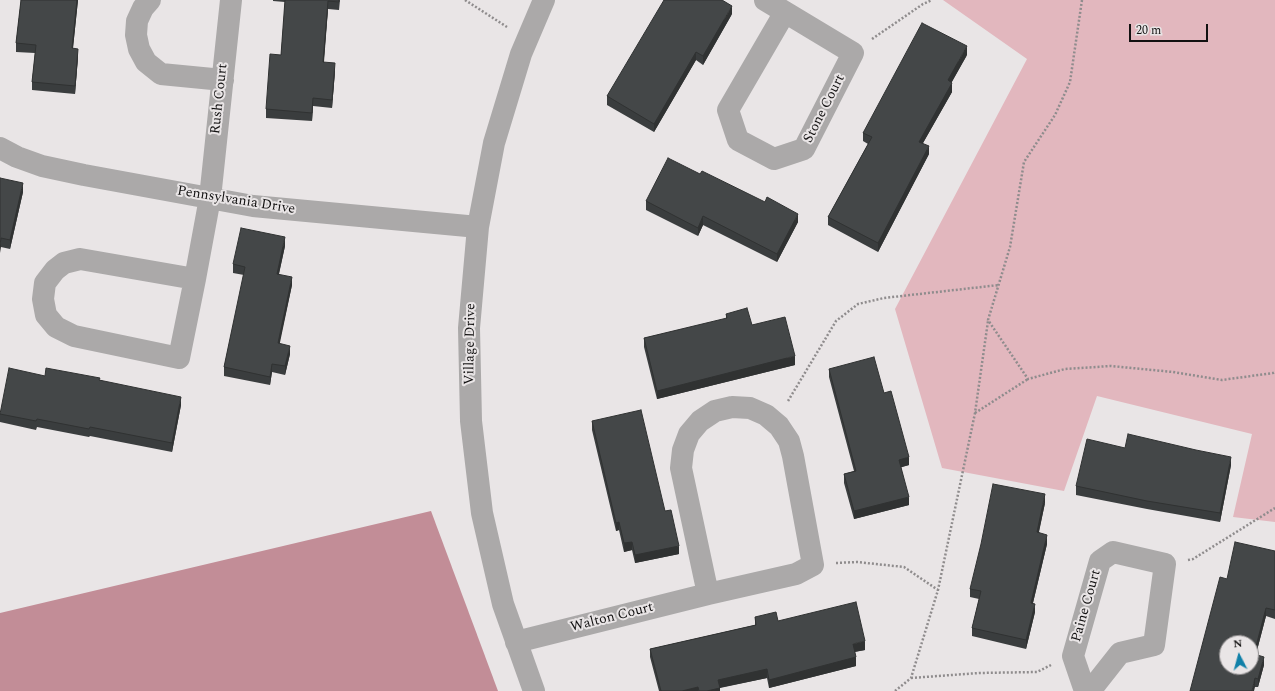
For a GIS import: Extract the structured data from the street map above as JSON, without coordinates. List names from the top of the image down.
{
  "streets": {
    "street": [
      "Rush Court",
      "Stone Court",
      "Pennsylvania Drive",
      "Village Drive",
      "Paine Court",
      "Walton Court"
    ]
  },
  "crossings": [
    ["Rush Court", "Pennsylvania Drive"],
    ["Pennsylvania Drive", "Village Drive"],
    ["Village Drive", "Walton Court"]
  ],
  "scale_bar": "20 m",
  "north": "top"
}
